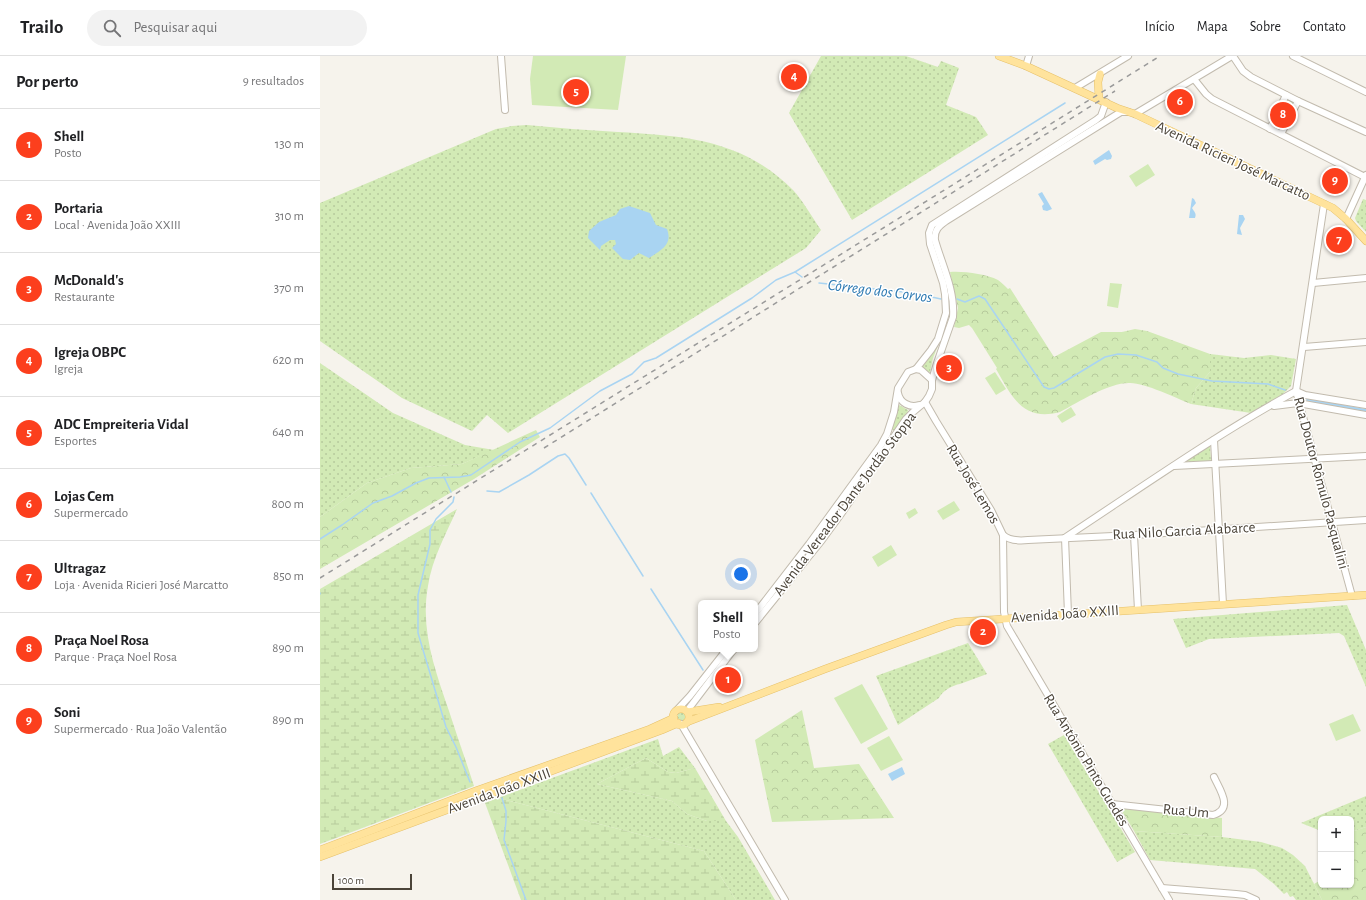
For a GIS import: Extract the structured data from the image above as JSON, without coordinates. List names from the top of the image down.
{
  "streets": {
    "main road": ["Avenida Ricieri José Marcatto", "Avenida João XXIII"],
    "street": [
      "Rua Doutor Rômulo Pasqualini",
      "Rua José Lemos",
      "Avenida Vereador Dante Jordão Stoppa",
      "Rua Nilo Garcia Alabarce",
      "Rua Antônio Pinto Guedes",
      "Rua Um"
    ]
  },
  "crossings": [
    ["Avenida Ricieri José Marcatto", "Rua Doutor Rômulo Pasqualini"],
    ["Rua Doutor Rômulo Pasqualini", "Rua Nilo Garcia Alabarce"],
    ["Rua Doutor Rômulo Pasqualini", "Avenida João XXIII"],
    ["Rua José Lemos", "Avenida Vereador Dante Jordão Stoppa"],
    ["Rua José Lemos", "Rua Nilo Garcia Alabarce"],
    ["Rua José Lemos", "Avenida João XXIII"],
    ["Rua José Lemos", "Rua Antônio Pinto Guedes"],
    ["Avenida João XXIII", "Rua Antônio Pinto Guedes"],
    ["Rua Antônio Pinto Guedes", "Rua Um"]
  ],
  "water": ["Córrego dos Corvos"],
  "scale_bar": "100 m",
  "page": {
    "header": "Trailo",
    "search": "Pesquisar aqui",
    "nav": [
      "Início",
      "Mapa",
      "Sobre",
      "Contato"
    ],
    "heading": ["Por perto", "9 resultados"],
    "pins": [
      "4",
      "5",
      "6",
      "8",
      "9",
      "7",
      "3",
      "2",
      "1"
    ],
    "list": [
      {
        "mark": "1",
        "name": "Shell",
        "note": "Posto",
        "value": "130 m"
      },
      {
        "mark": "2",
        "name": "Portaria",
        "note": "Local · Avenida João XXIII",
        "value": "310 m"
      },
      {
        "mark": "3",
        "name": "McDonald's",
        "note": "Restaurante",
        "value": "370 m"
      },
      {
        "mark": "4",
        "name": "Igreja OBPC",
        "note": "Igreja",
        "value": "620 m"
      },
      {
        "mark": "5",
        "name": "ADC Empreiteria Vidal",
        "note": "Esportes",
        "value": "640 m"
      },
      {
        "mark": "6",
        "name": "Lojas Cem",
        "note": "Supermercado",
        "value": "800 m"
      },
      {
        "mark": "7",
        "name": "Ultragaz",
        "note": "Loja · Avenida Ricieri José Marcatto",
        "value": "850 m"
      },
      {
        "mark": "8",
        "name": "Praça Noel Rosa",
        "note": "Parque · Praça Noel Rosa",
        "value": "890 m"
      },
      {
        "mark": "9",
        "name": "Soni",
        "note": "Supermercado · Rua João Valentão",
        "value": "890 m"
      }
    ],
    "popup": ["Shell", "Posto"],
    "map_buttons": ["+", "−"],
    "scale": "100 m"
  }
}
